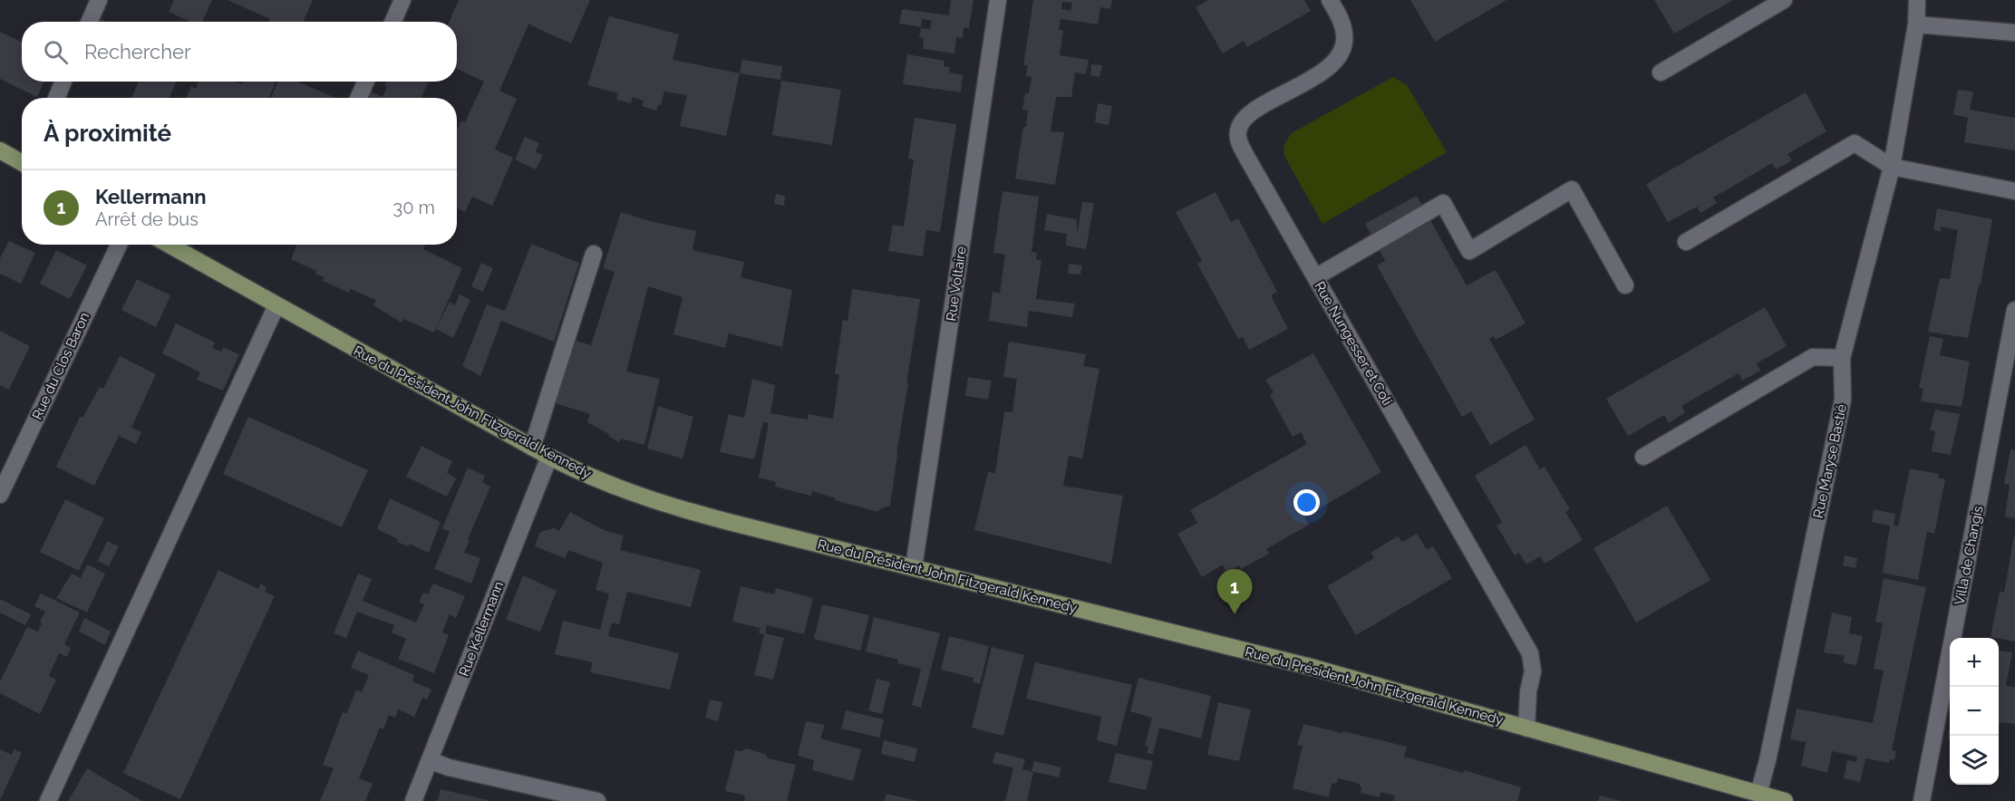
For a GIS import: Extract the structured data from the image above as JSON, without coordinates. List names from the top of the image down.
{
  "streets": {
    "main road": ["Rue du Président John Fitzgerald Kennedy"],
    "street": [
      "Rue Voltaire",
      "Rue Nungesser et Coli",
      "Rue du Clos Baron",
      "Rue Maryse Bastié",
      "Villa de Changis",
      "Rue Kellermann"
    ]
  },
  "crossings": [
    ["Rue Voltaire", "Rue du Président John Fitzgerald Kennedy"],
    ["Rue Nungesser et Coli", "Rue du Président John Fitzgerald Kennedy"],
    ["Rue du Président John Fitzgerald Kennedy", "Rue Maryse Bastié"],
    ["Rue du Président John Fitzgerald Kennedy", "Rue Kellermann"]
  ],
  "page": {
    "search": "Rechercher",
    "heading": "À proximité",
    "list": [
      {
        "mark": "1",
        "name": "Kellermann",
        "note": "Arrêt de bus",
        "value": "30 m"
      }
    ],
    "pins": "1",
    "map_buttons": ["+", "−"]
  }
}
